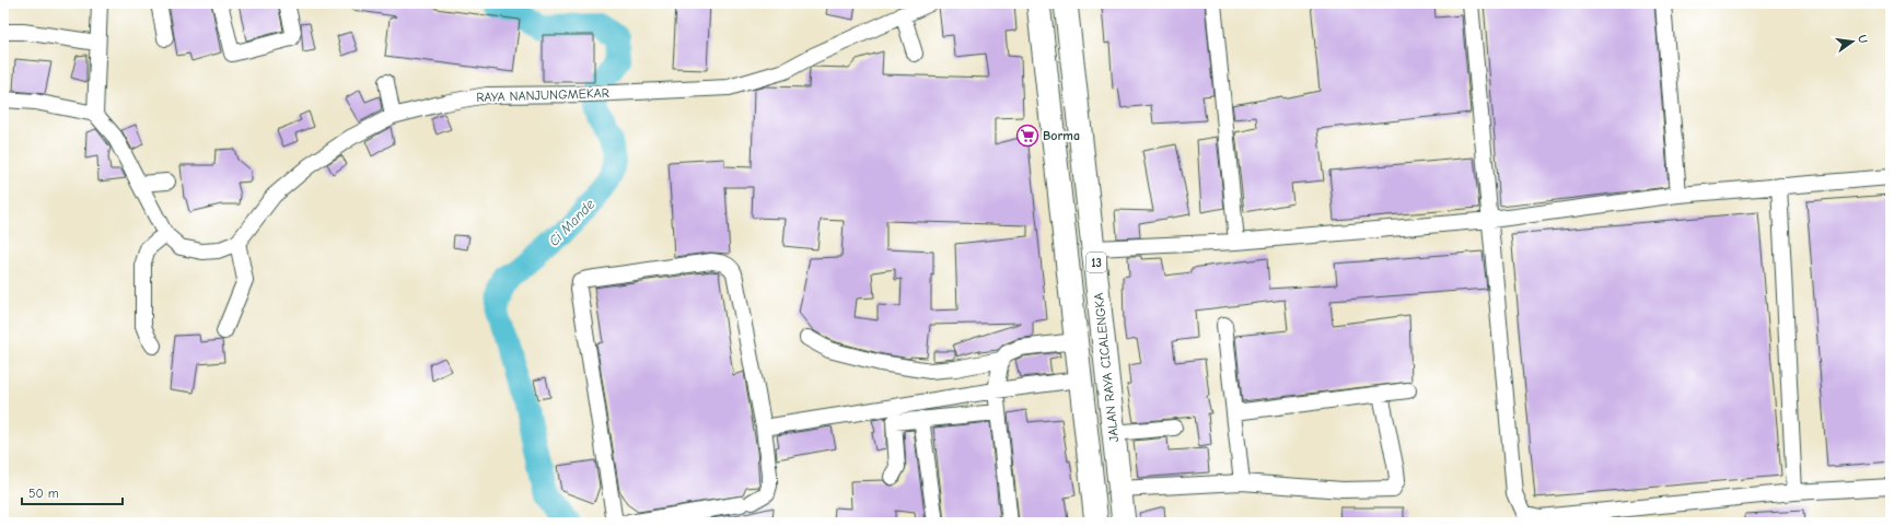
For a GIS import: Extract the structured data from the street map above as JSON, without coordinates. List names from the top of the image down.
{
  "streets": {
    "highway": ["13", "JALAN RAYA CICALENGKA"],
    "street": ["RAYA NANJUNGMEKAR"]
  },
  "water": ["Ci Mande"],
  "places": {
    "supermarket": ["Borma"]
  },
  "scale_bar": "50 m",
  "north": "right"
}
